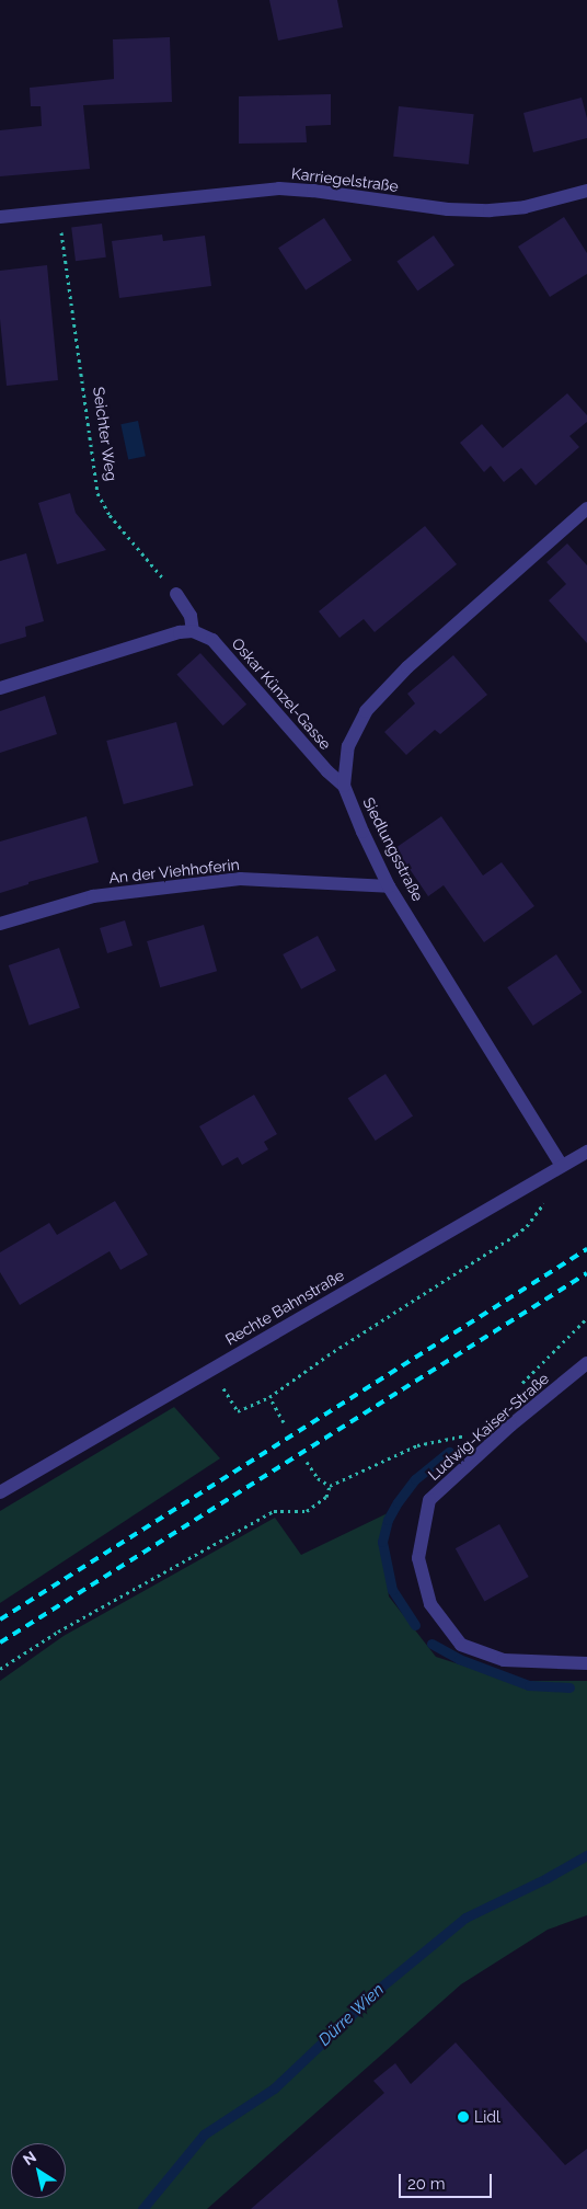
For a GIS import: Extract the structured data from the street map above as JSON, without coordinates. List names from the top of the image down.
{
  "streets": {
    "street": [
      "Karriegelstraße",
      "Oskar Künzel-Gasse",
      "Siedlungsstraße",
      "An der Viehhoferin",
      "Rechte Bahnstraße",
      "Ludwig-Kaiser-Straße"
    ],
    "path": ["Seichter Weg"]
  },
  "crossings": [
    ["Karriegelstraße", "Seichter Weg"],
    ["Oskar Künzel-Gasse", "Siedlungsstraße"],
    ["Siedlungsstraße", "An der Viehhoferin"],
    ["Siedlungsstraße", "Rechte Bahnstraße"]
  ],
  "water": ["Dürre Wien"],
  "places": ["Lidl"],
  "scale_bar": "20 m",
  "north": "top left"
}
